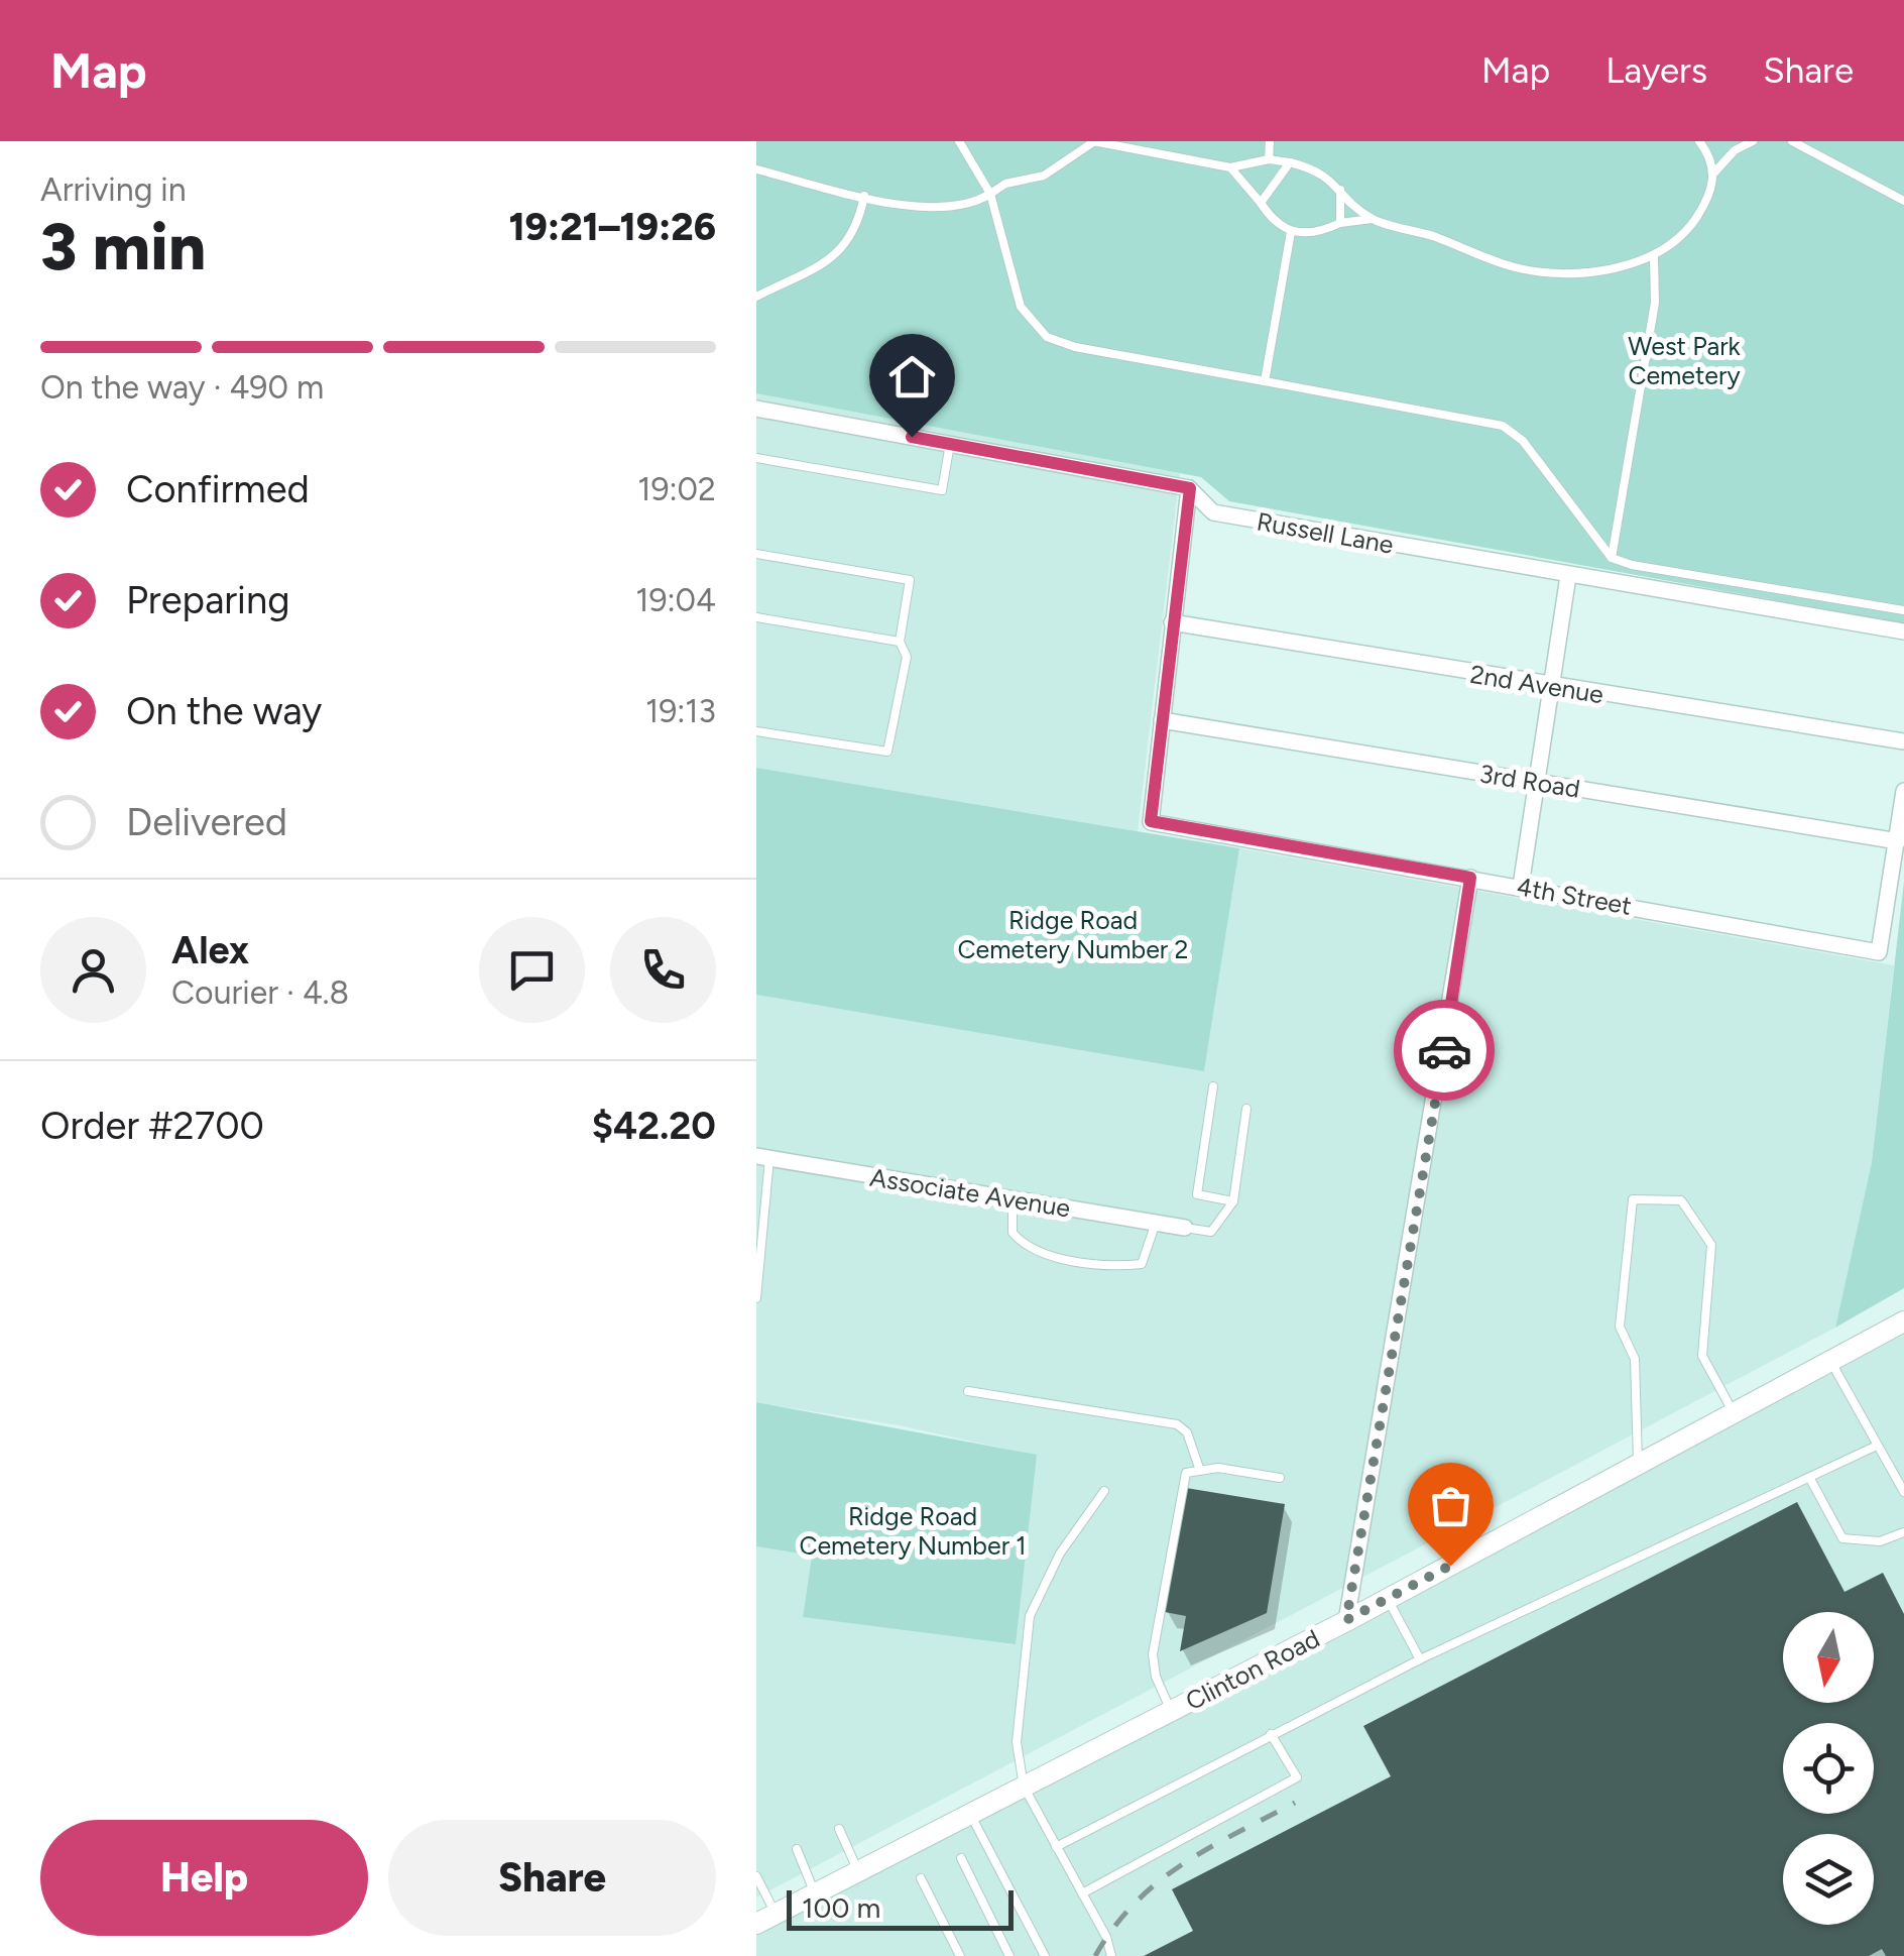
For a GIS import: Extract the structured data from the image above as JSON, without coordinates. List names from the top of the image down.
{
  "streets": {
    "street": [
      "Russell Lane",
      "2nd Avenue",
      "3rd Road",
      "4th Street",
      "Associate Avenue",
      "Clinton Road"
    ]
  },
  "crossings": [
    ["3rd Road", "4th Street"]
  ],
  "parks": ["West Park Cemetery", "Ridge Road Cemetery Number 2", "Ridge Road Cemetery Number 1"],
  "scale_bar": "100 m",
  "north": "bottom",
  "page": {
    "header": "Map",
    "nav": ["Map", "Layers", "Share"],
    "heading": ["3 min", "Arriving in", "19:21–19:26"],
    "panel": [
      "Alex",
      "Courier · 4.8",
      "Order #2700",
      "$42.20"
    ],
    "bar": "On the way · 490 m",
    "list": [
      ["Confirmed", "19:02"],
      ["Preparing", "19:04"],
      ["On the way", "19:13"],
      "Delivered"
    ],
    "buttons": ["Help", "Share"],
    "scale": "100 m"
  }
}
